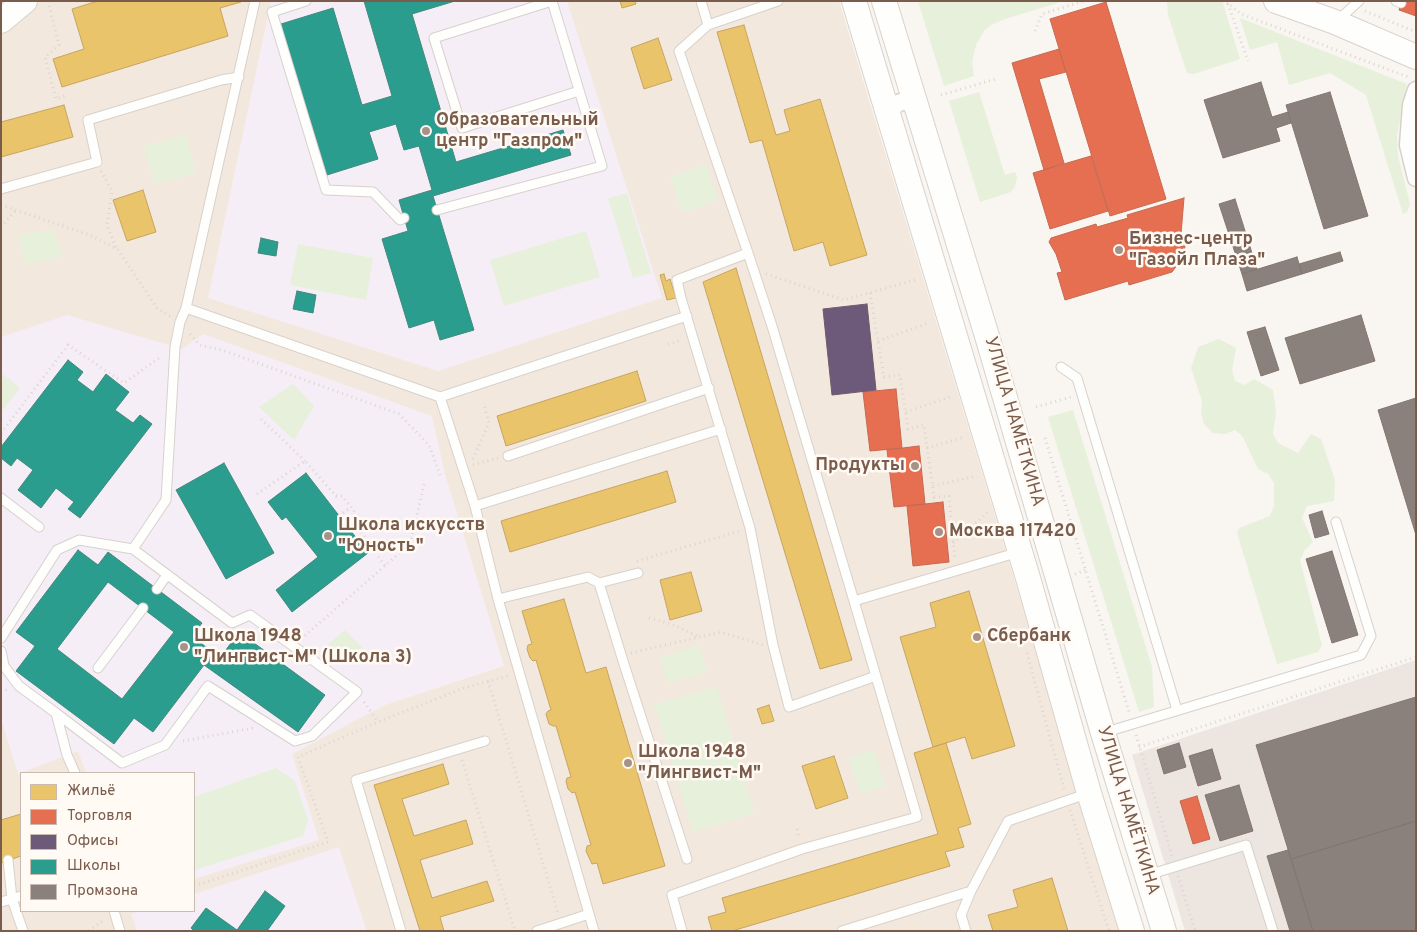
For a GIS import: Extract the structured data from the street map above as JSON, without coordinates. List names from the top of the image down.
{
  "streets": {
    "main road": ["УЛИЦА НАМЁТКИНА"]
  },
  "places": [
    "Образовательный центр \"Газпром\"",
    "Бизнес-центр \"Газойл Плаза\"",
    "Продукты",
    "Москва 117420",
    "Школа искусств \"Юность\"",
    "Сбербанк",
    "Школа 1948 \"Лингвист-М\" (Школа 3)",
    "Школа 1948 \"Лингвист-М\""
  ],
  "legend": [
    "Жильё",
    "Торговля",
    "Офисы",
    "Школы",
    "Промзона"
  ]
}
